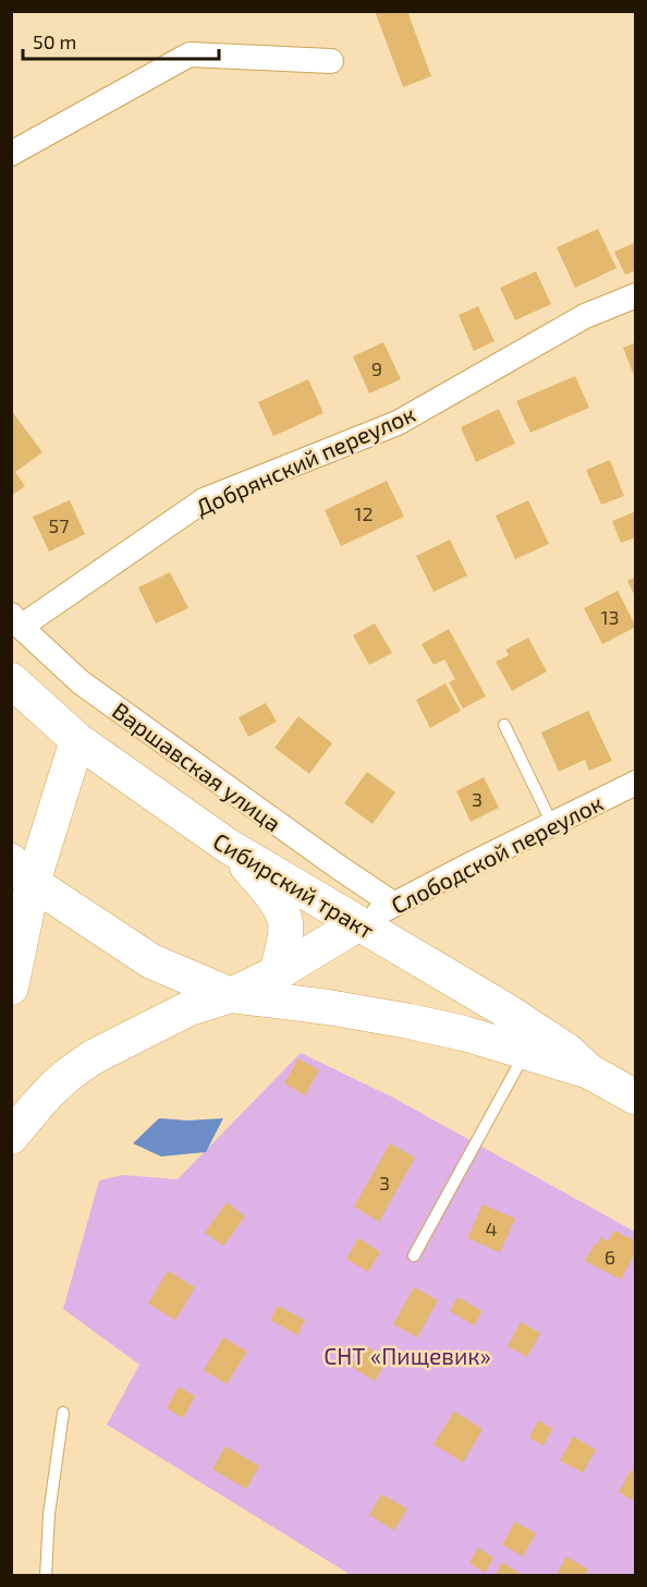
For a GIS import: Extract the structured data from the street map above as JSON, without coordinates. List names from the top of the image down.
{
  "streets": {
    "main road": ["Сибирский тракт"],
    "street": ["Добрянский переулок", "Варшавская улица", "Слободской переулок"]
  },
  "crossings": [
    ["Добрянский переулок", "Варшавская улица"],
    ["Варшавская улица", "Слободской переулок"],
    ["Слободской переулок", "Сибирский тракт"]
  ],
  "parks": ["СНТ «Пищевик»"],
  "house_numbers": [
    "9",
    "12",
    "57",
    "13",
    "3",
    "3",
    "4",
    "6"
  ],
  "scale_bar": "50 m"
}
